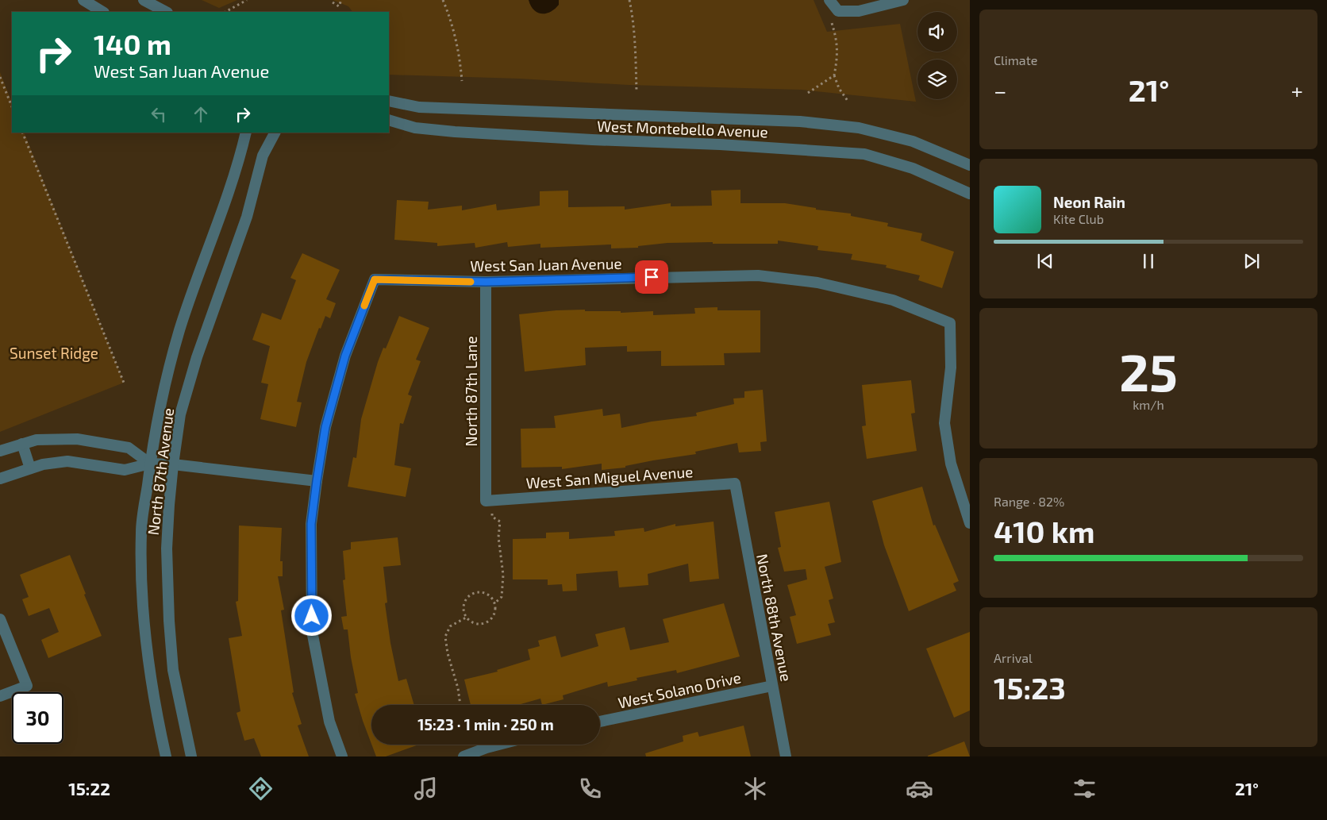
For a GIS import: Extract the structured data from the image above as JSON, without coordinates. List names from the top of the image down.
{
  "streets": {
    "street": [
      "West Montebello Avenue",
      "West San Juan Avenue",
      "North 87th Lane",
      "North 87th Avenue",
      "West San Miguel Avenue",
      "North 88th Avenue",
      "West Solano Drive"
    ]
  },
  "crossings": [
    ["West San Juan Avenue", "North 87th Lane"],
    ["North 87th Lane", "West San Miguel Avenue"],
    ["West San Miguel Avenue", "North 88th Avenue"],
    ["North 88th Avenue", "West Solano Drive"]
  ],
  "parks": ["Sunset Ridge"],
  "page": {
    "tile": [
      "Climate",
      ["25", "km/h"],
      ["Range · 82%", "410 km"],
      ["Arrival", "15:23"]
    ],
    "turn": ["140 m", "West San Juan Avenue"],
    "heat": ["−", "21°", "+"],
    "song": ["Neon Rain", "Kite Club"],
    "limit": "30",
    "trip": "15:23 · 1 min · 250 m",
    "tabs": ["15:22", "21°"]
  }
}
